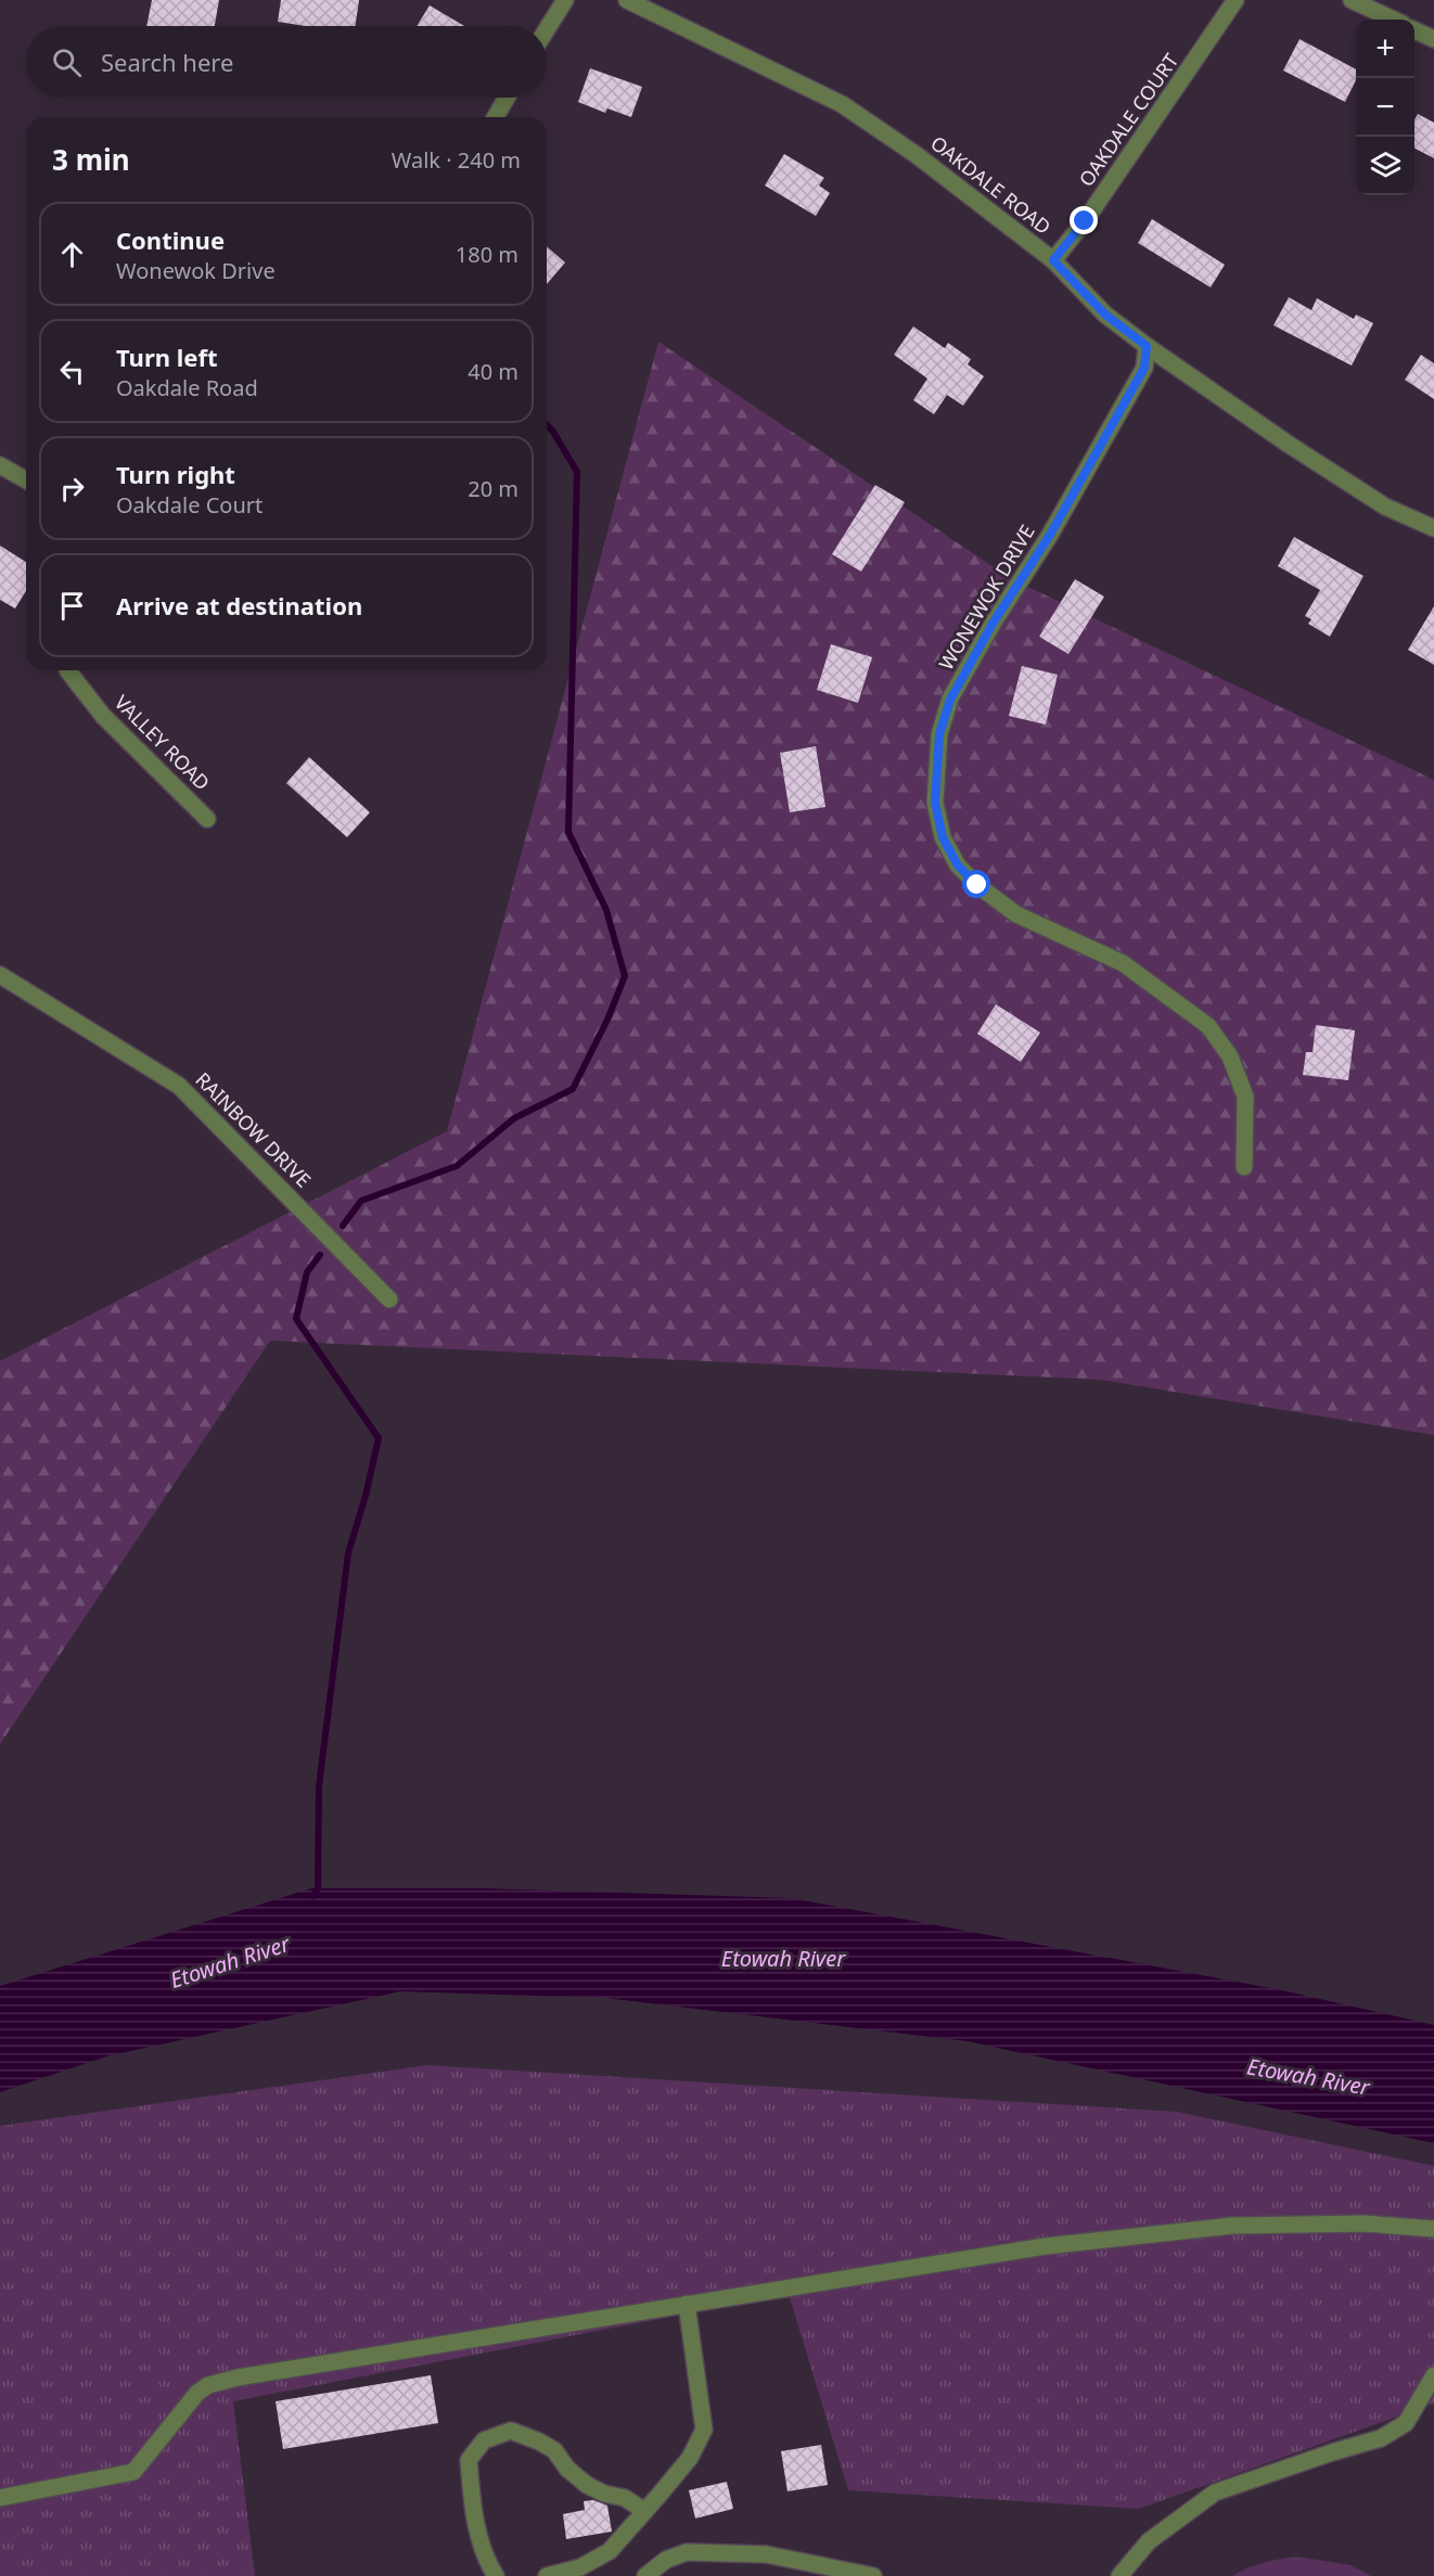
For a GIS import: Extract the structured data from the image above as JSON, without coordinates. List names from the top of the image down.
{
  "streets": {
    "street": [
      "OAKDALE COURT",
      "OAKDALE ROAD",
      "WONEWOK DRIVE",
      "VALLEY ROAD",
      "RAINBOW DRIVE"
    ]
  },
  "crossings": [
    ["OAKDALE COURT", "OAKDALE ROAD"],
    ["OAKDALE ROAD", "WONEWOK DRIVE"]
  ],
  "water": ["Etowah River"],
  "page": {
    "map_buttons": ["+", "−"],
    "search": "Search here",
    "heading": ["3 min", "Walk · 240 m"],
    "list": [
      ["Continue", "Wonewok Drive", "180 m"],
      ["Turn left", "Oakdale Road", "40 m"],
      ["Turn right", "Oakdale Court", "20 m"],
      "Arrive at destination"
    ]
  }
}
